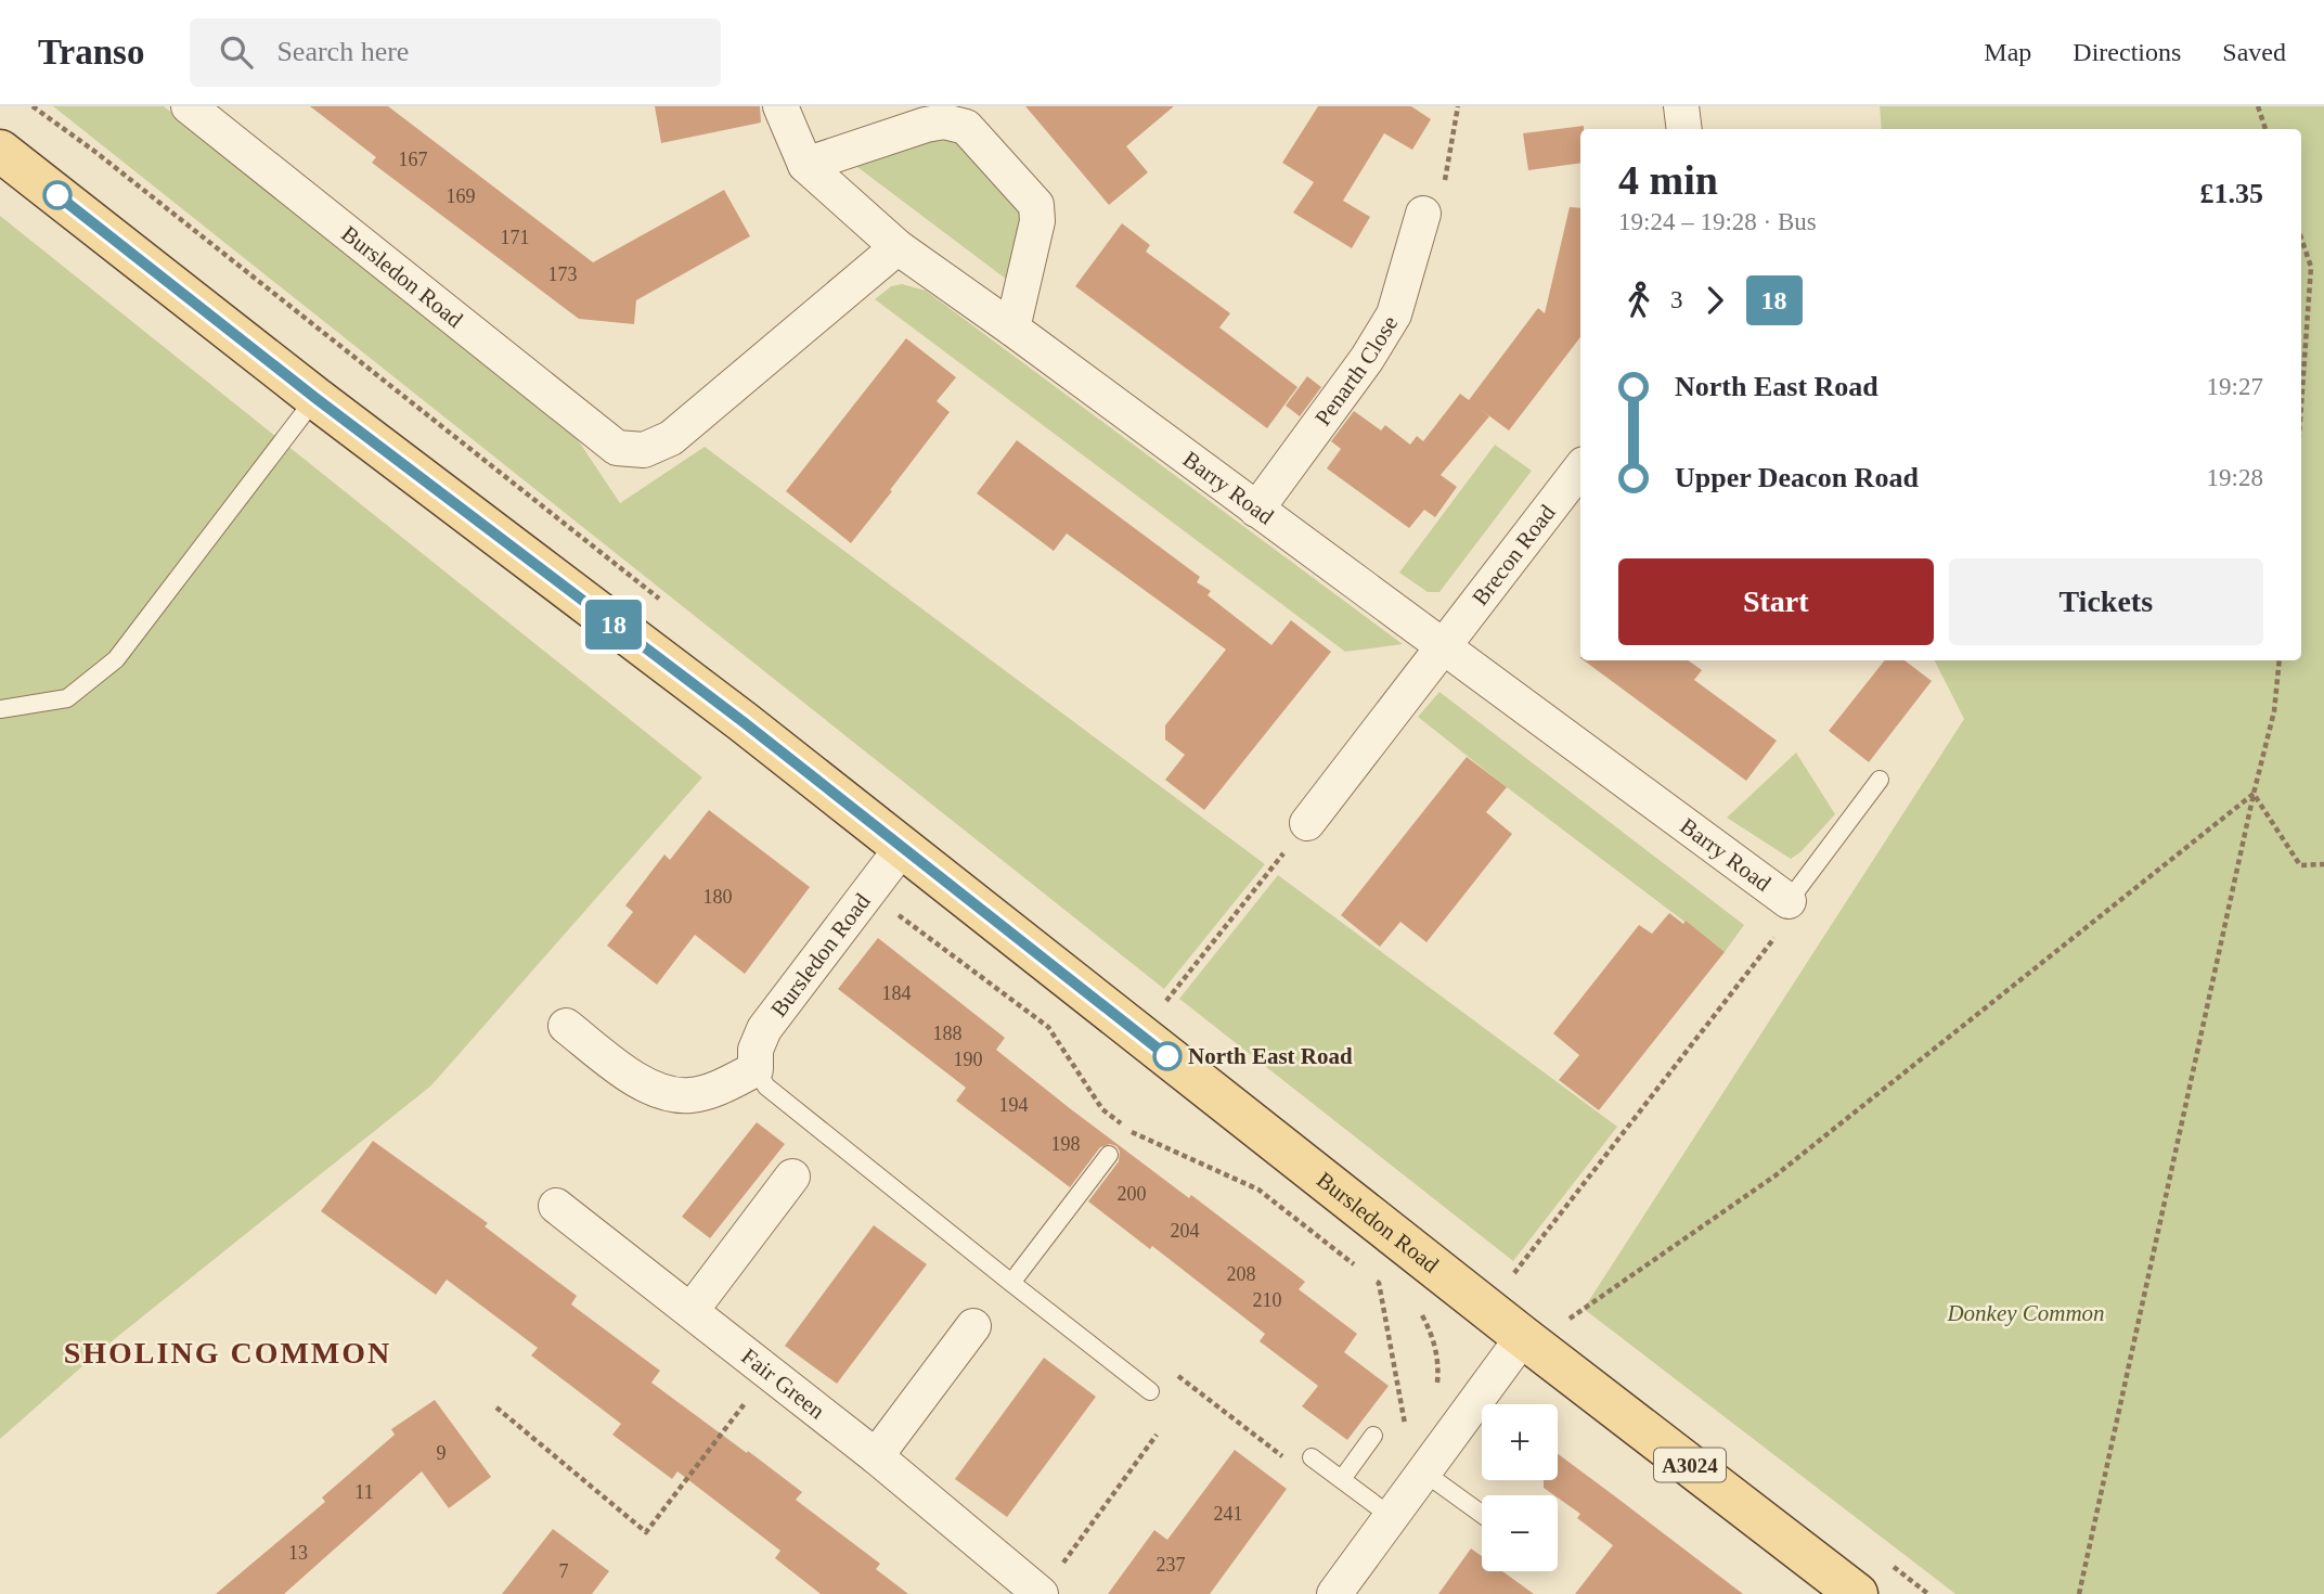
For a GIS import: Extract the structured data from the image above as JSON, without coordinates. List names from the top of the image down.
{
  "streets": {
    "main road": ["Bursledon Road", "A3024"],
    "street": [
      "Penarth Close",
      "Barry Road",
      "Brecon Road",
      "Fair Green"
    ]
  },
  "crossings": [
    ["Bursledon Road", "Barry Road"],
    ["Penarth Close", "Barry Road"],
    ["Barry Road", "Brecon Road"]
  ],
  "districts": ["SHOLING COMMON"],
  "parks": ["Donkey Common"],
  "places": ["North East Road"],
  "lines": ["bus line 18"],
  "house_numbers": [
    "167",
    "169",
    "171",
    "173",
    "180",
    "184",
    "188",
    "190",
    "194",
    "198",
    "200",
    "204",
    "208",
    "210",
    "9",
    "11",
    "241",
    "13",
    "237",
    "7"
  ],
  "page": {
    "header": "Transo",
    "search": "Search here",
    "nav": ["Map", "Directions", "Saved"],
    "on_map": "18",
    "heading": ["4 min", "19:24 – 19:28 · Bus", "£1.35"],
    "legs": ["3", "18"],
    "list": [
      {
        "name": "North East Road",
        "value": "19:27"
      },
      {
        "name": "Upper Deacon Road",
        "value": "19:28"
      }
    ],
    "buttons": ["Start", "Tickets"],
    "map_buttons": ["+", "−"]
  }
}
